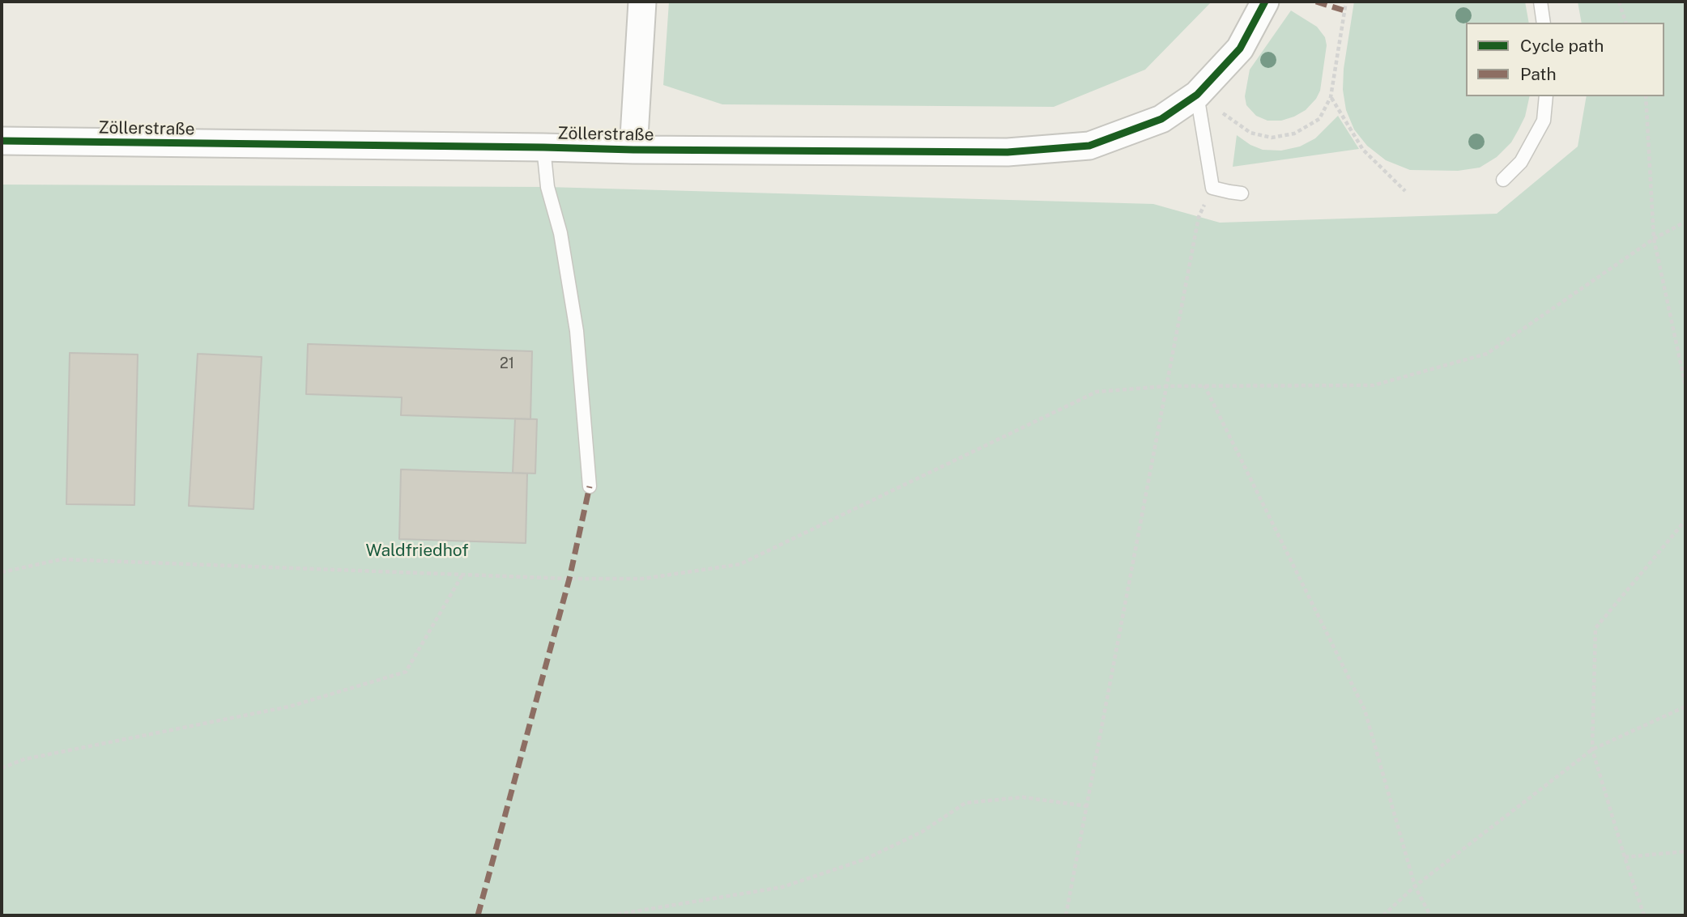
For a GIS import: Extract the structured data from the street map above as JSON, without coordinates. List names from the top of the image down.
{
  "streets": {
    "street": ["Zöllerstraße"]
  },
  "parks": ["Waldfriedhof"],
  "house_numbers": ["21"],
  "legend": ["Cycle path", "Path"]
}
